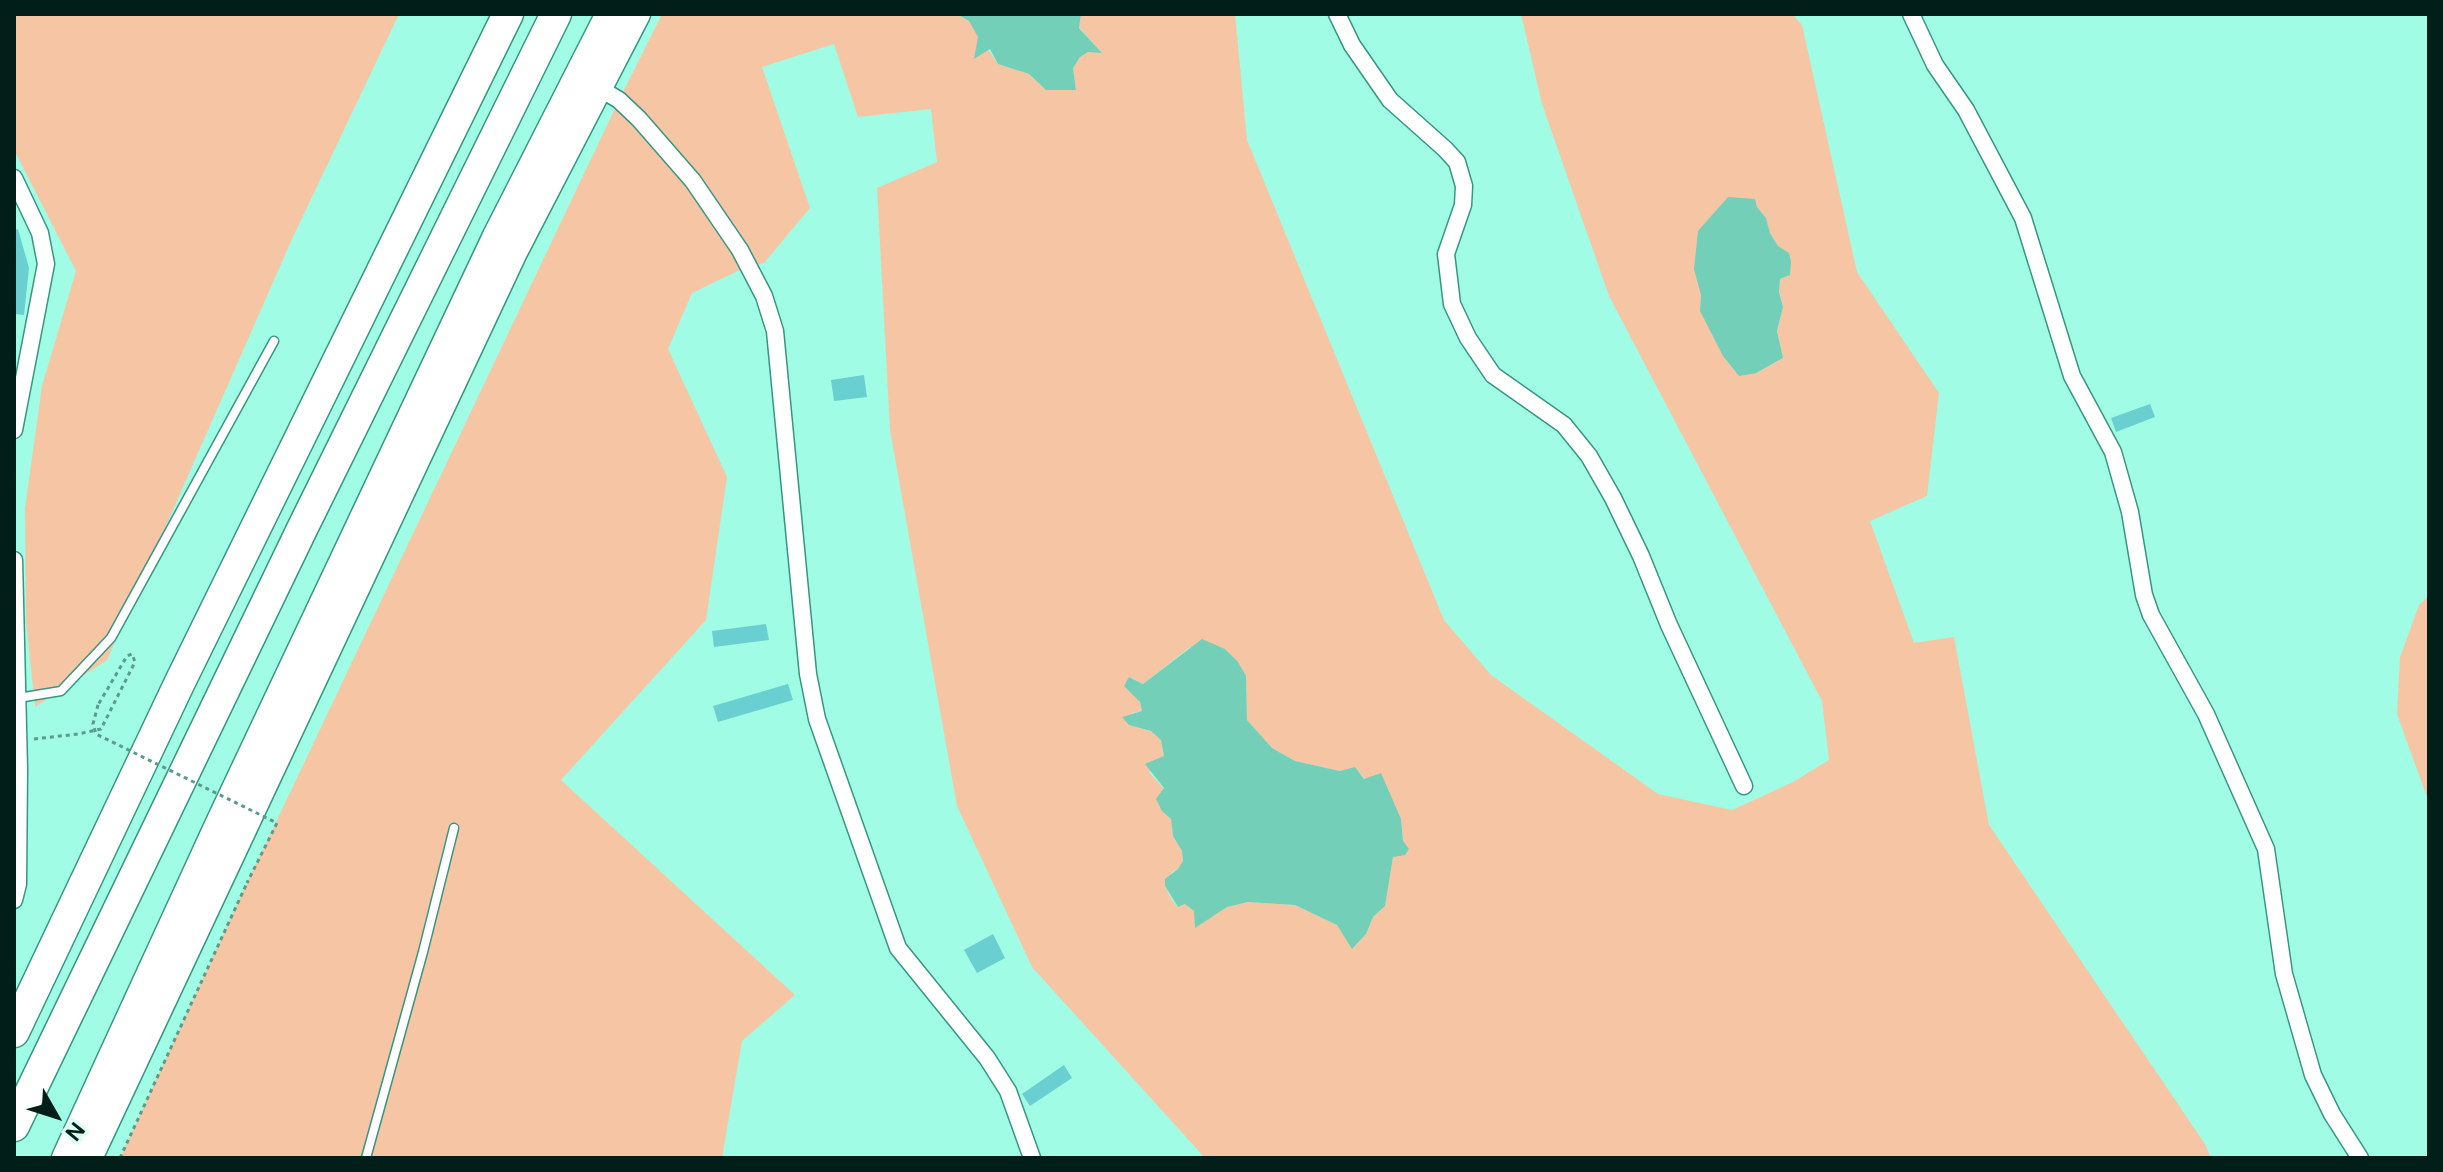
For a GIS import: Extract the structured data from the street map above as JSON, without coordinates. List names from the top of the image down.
{
  "north": "bottom right"
}
